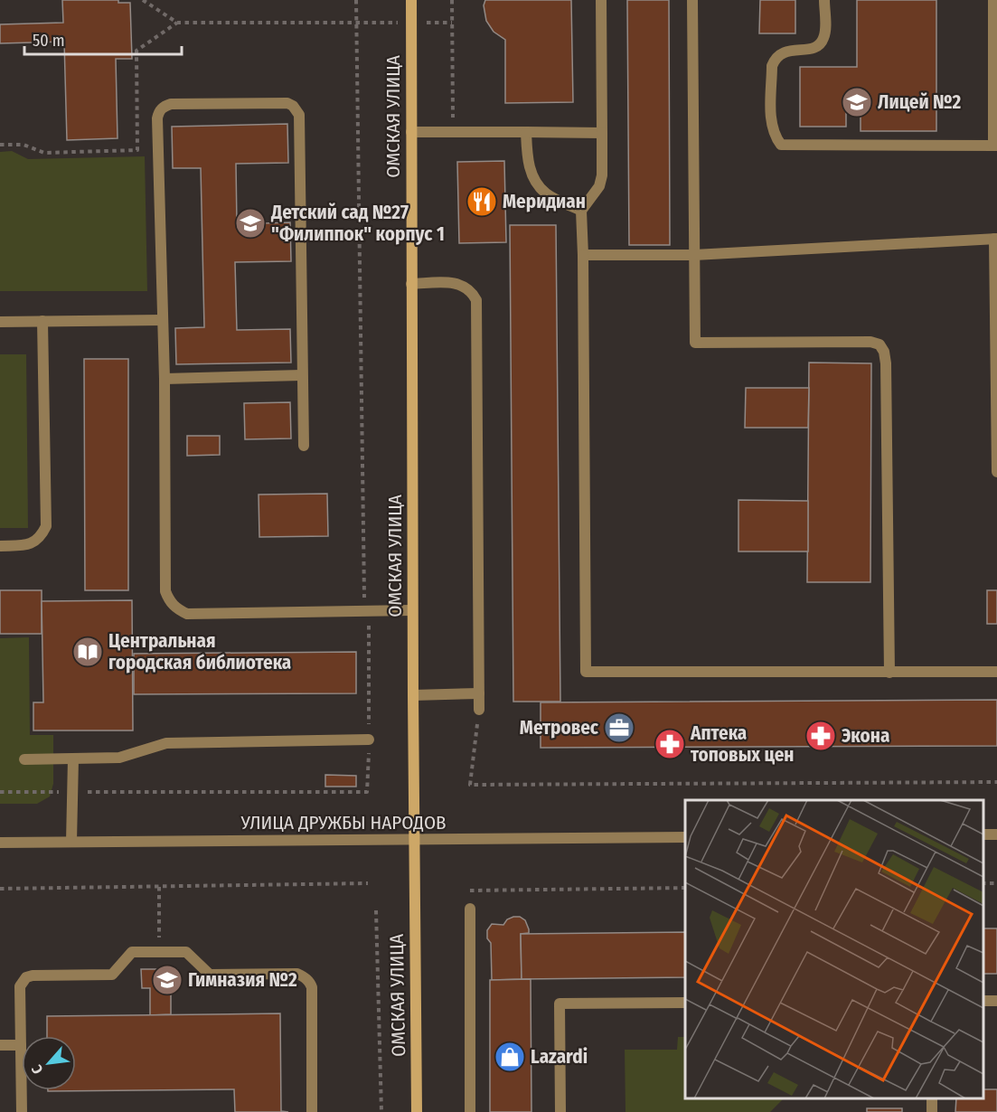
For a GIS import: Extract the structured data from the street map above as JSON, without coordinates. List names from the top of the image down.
{
  "streets": {
    "main road": ["ОМСКАЯ УЛИЦА"],
    "street": ["УЛИЦА ДРУЖБЫ НАРОДОВ"]
  },
  "crossings": [
    ["ОМСКАЯ УЛИЦА", "УЛИЦА ДРУЖБЫ НАРОДОВ"]
  ],
  "places": {
    "school or university": ["Лицей №2", "Детский сад №27 \"Филиппок\" корпус 1", "Гимназия №2"],
    "restaurant": ["Меридиан"],
    "library": ["Центральная городская библиотека"],
    "office": ["Метровес"],
    "pharmacy": ["Экона", "Аптека топовых цен"],
    "shop": ["Lazardi"]
  },
  "scale_bar": "50 m",
  "north": "bottom left"
}
